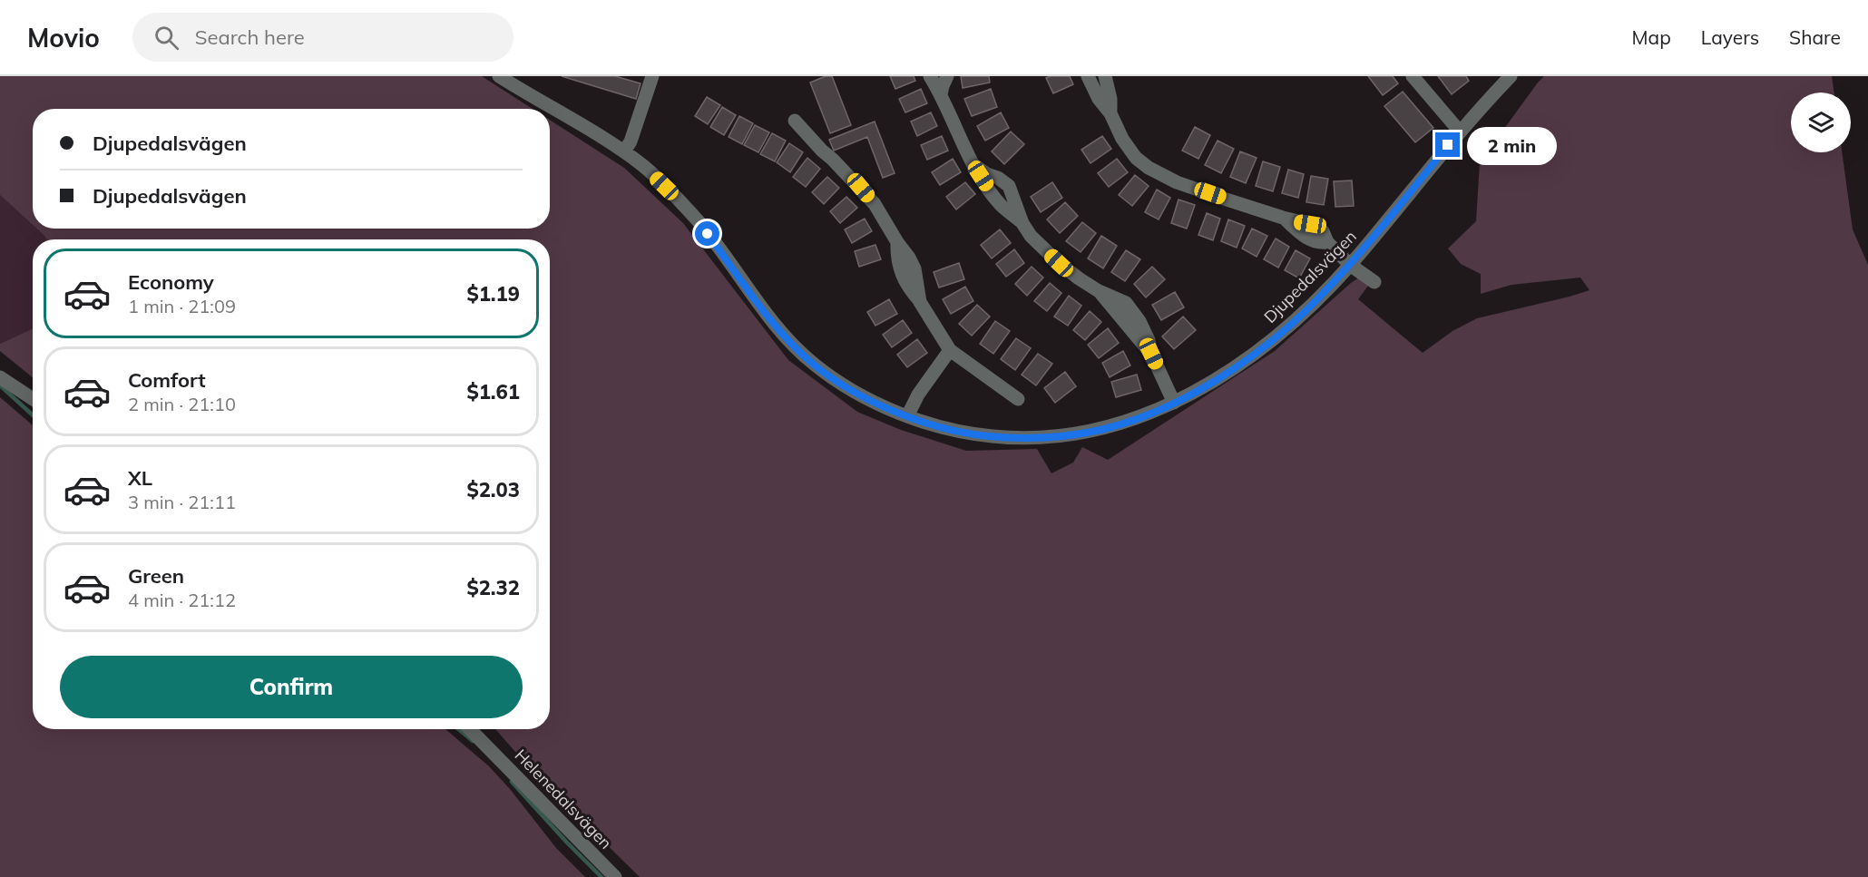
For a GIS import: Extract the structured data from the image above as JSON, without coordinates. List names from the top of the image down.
{
  "streets": {
    "street": ["Djupedalsvägen", "Helenedalsvägen"]
  },
  "page": {
    "header": "Movio",
    "search": "Search here",
    "nav": ["Map", "Layers", "Share"],
    "banner": ["Djupedalsvägen", "Djupedalsvägen"],
    "bubble": "2 min",
    "list": [
      {
        "name": "Economy",
        "note": "1 min · 21:09",
        "value": "$1.19"
      },
      {
        "name": "Comfort",
        "note": "2 min · 21:10",
        "value": "$1.61"
      },
      {
        "name": "XL",
        "note": "3 min · 21:11",
        "value": "$2.03"
      },
      {
        "name": "Green",
        "note": "4 min · 21:12",
        "value": "$2.32"
      }
    ],
    "buttons": "Confirm"
  }
}
